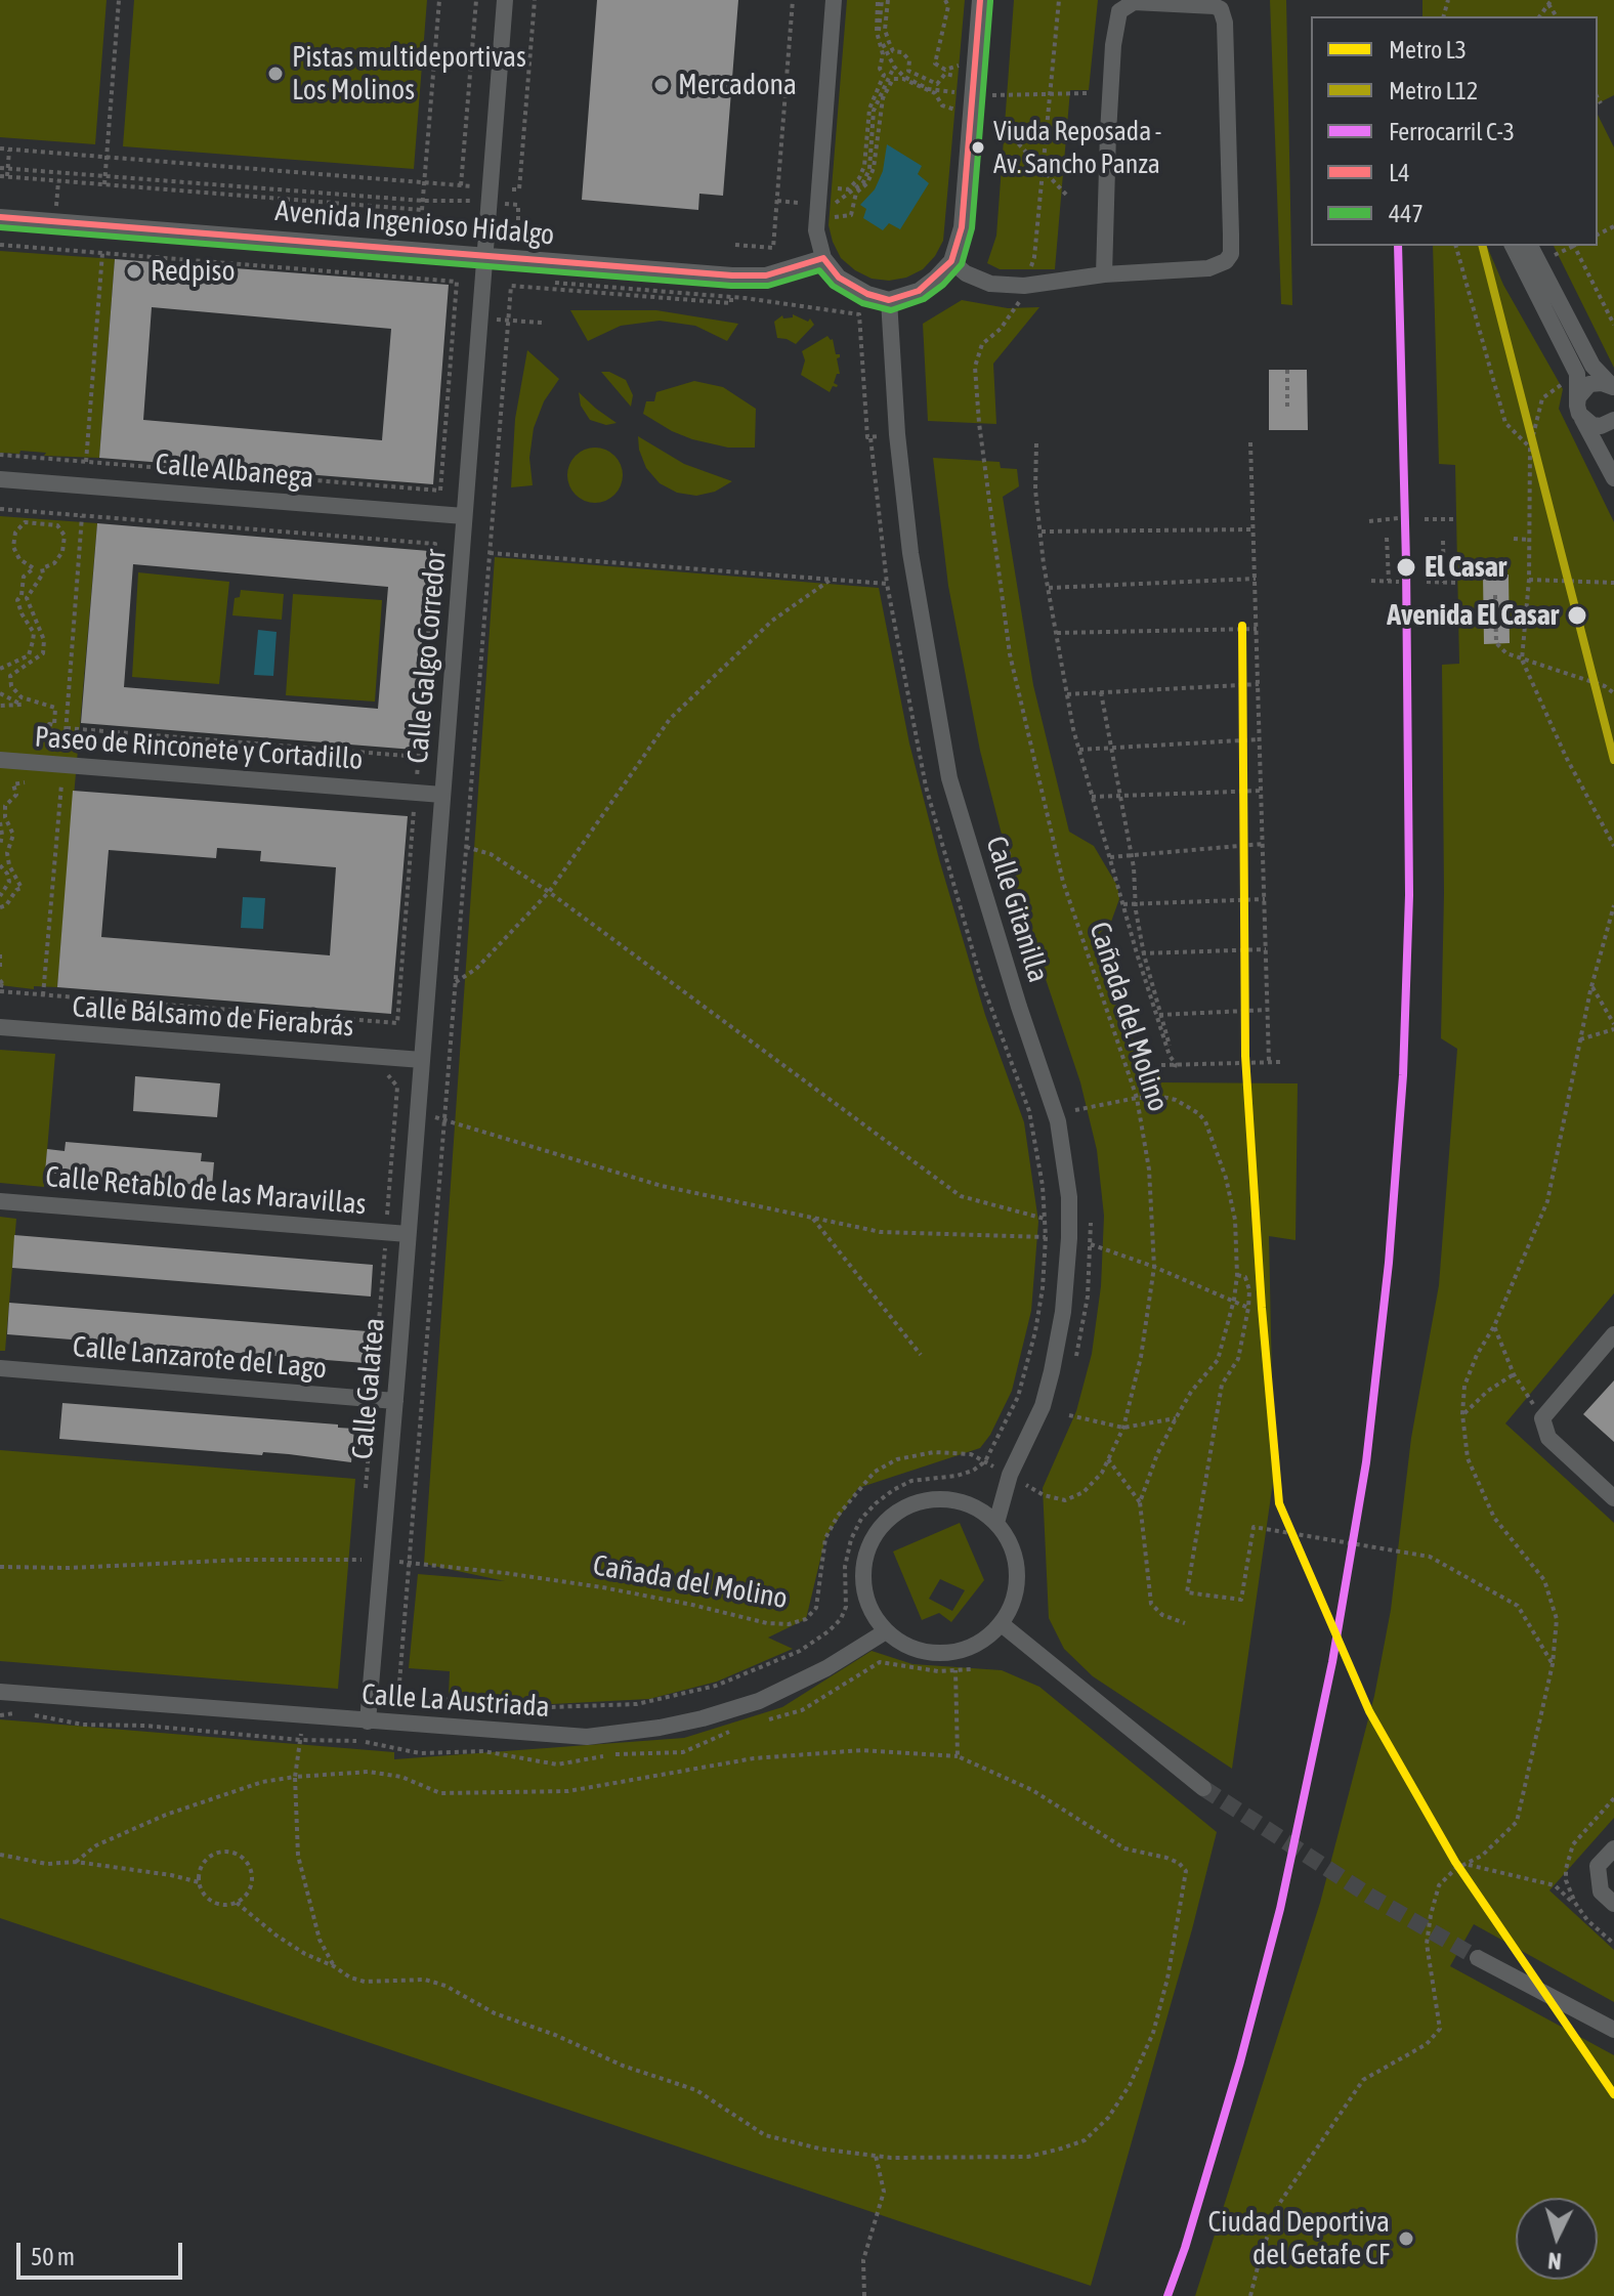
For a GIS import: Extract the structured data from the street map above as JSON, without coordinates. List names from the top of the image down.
{
  "streets": {
    "street": [
      "Avenida Ingenioso Hidalgo",
      "Calle Albanega",
      "Calle Galgo Corredor",
      "Paseo de Rinconete y Cortadillo",
      "Calle Gitanilla",
      "Calle Bálsamo de Fierabrás",
      "Calle Retablo de las Maravillas",
      "Calle Lanzarote del Lago",
      "Calle Galatea",
      "Calle La Austriada"
    ],
    "path": ["Cañada del Molino"]
  },
  "crossings": [
    ["Avenida Ingenioso Hidalgo", "Calle Galgo Corredor"],
    ["Calle Albanega", "Calle Galgo Corredor"],
    ["Calle Galgo Corredor", "Paseo de Rinconete y Cortadillo"],
    ["Calle Galgo Corredor", "Calle Bálsamo de Fierabrás"],
    ["Calle Galgo Corredor", "Calle Galatea"],
    ["Calle Gitanilla", "Cañada del Molino"],
    ["Calle Gitanilla", "Calle La Austriada"],
    ["Calle Bálsamo de Fierabrás", "Calle Galatea"],
    ["Cañada del Molino", "Calle Galatea"],
    ["Calle Retablo de las Maravillas", "Calle Galatea"],
    ["Calle Lanzarote del Lago", "Calle Galatea"],
    ["Calle Galatea", "Calle La Austriada"]
  ],
  "places": [
    "Pistas multideportivas Los Molinos",
    "Mercadona",
    "Viuda Reposada - Av. Sancho Panza",
    "Redpiso",
    "El Casar",
    "Avenida El Casar",
    "Ciudad Deportiva del Getafe CF"
  ],
  "lines": [
    "transit line L4",
    "transit line 447",
    "metro line L12",
    "rail line C-3",
    "metro line L3"
  ],
  "legend": [
    "Metro L3",
    "Metro L12",
    "Ferrocarril C-3",
    "L4",
    "447"
  ],
  "scale_bar": "50 m",
  "north": "bottom"
}
